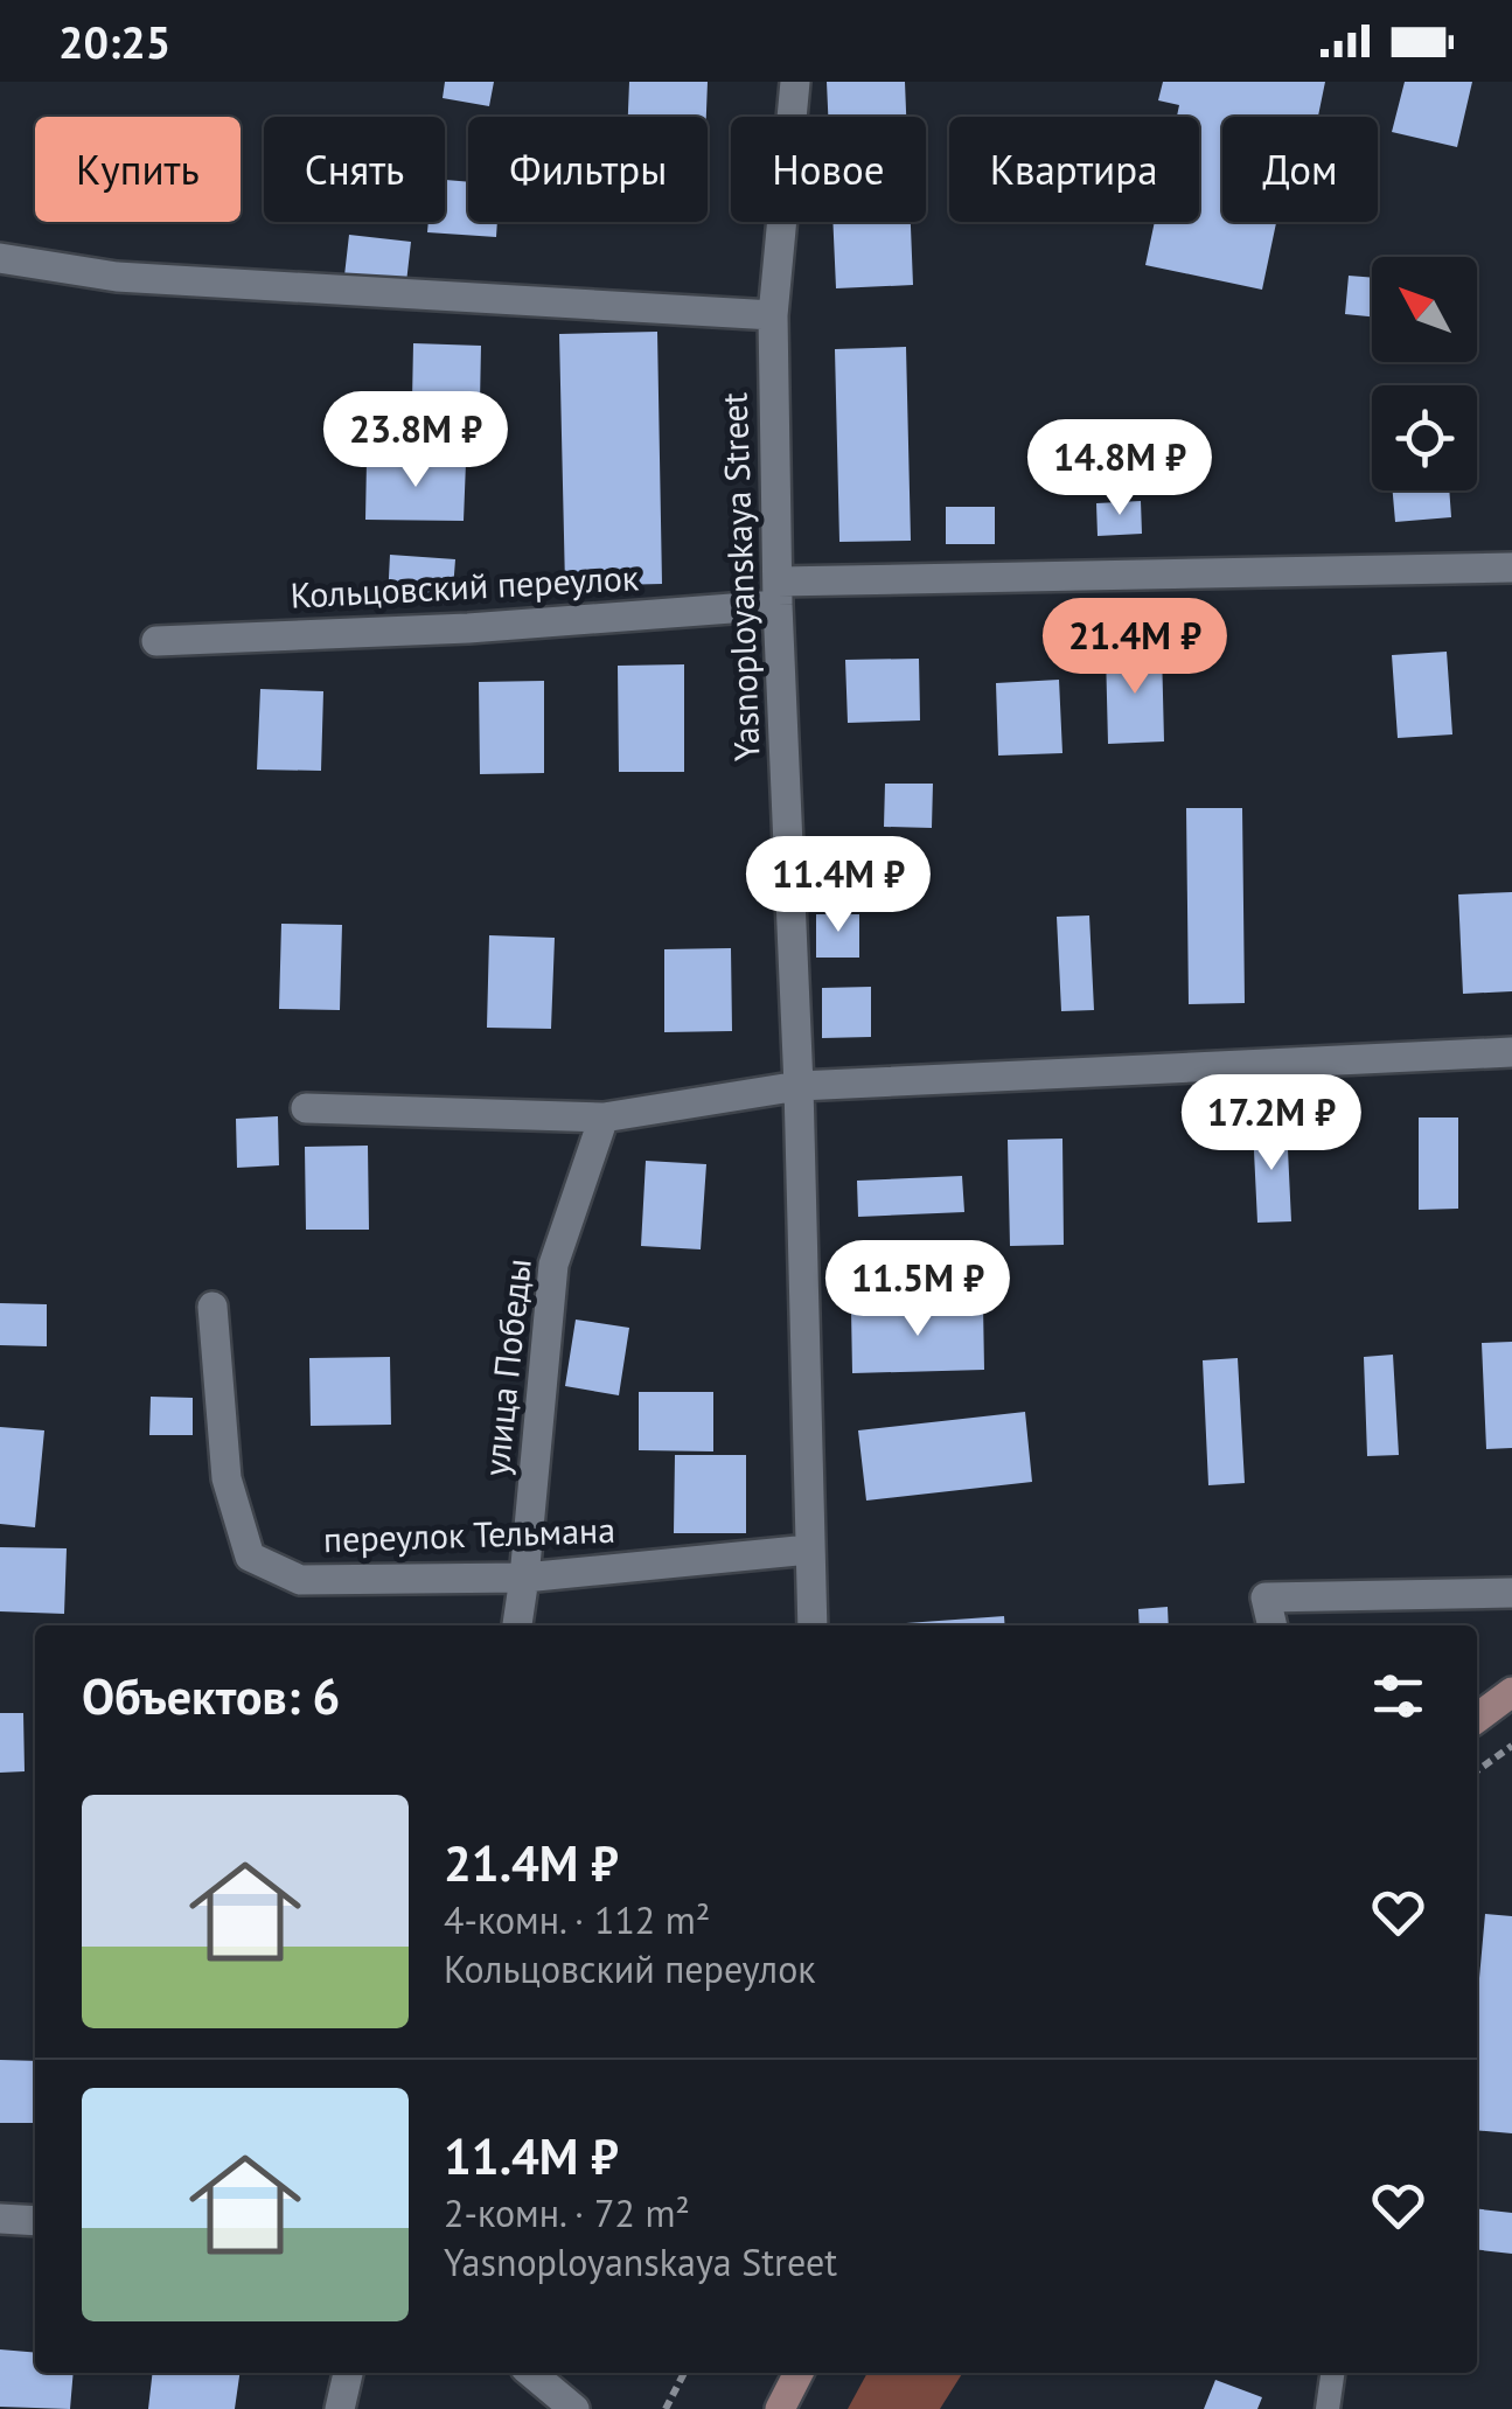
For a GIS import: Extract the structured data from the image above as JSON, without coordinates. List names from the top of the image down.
{
  "streets": {
    "street": [
      "Yasnoployanskaya Street",
      "Кольцовский переулок",
      "улица Победы",
      "переулок Тельмана"
    ]
  },
  "crossings": [
    ["Yasnoployanskaya Street", "Кольцовский переулок"],
    ["Yasnoployanskaya Street", "переулок Тельмана"],
    ["улица Победы", "переулок Тельмана"]
  ],
  "north": "top left",
  "page": {
    "status": "20:25",
    "chip": [
      "Купить",
      "Снять",
      "Фильтры",
      "Новое",
      "Квартира",
      "Дом"
    ],
    "price": [
      "23.8M ₽",
      "14.8M ₽",
      "21.4M ₽",
      "11.4M ₽",
      "17.2M ₽",
      "11.5M ₽"
    ],
    "heading": "Объектов: 6",
    "list": [
      {
        "name": "21.4M ₽",
        "note": "4-комн. · 112 m² · Кольцовский переулок"
      },
      {
        "name": "11.4M ₽",
        "note": "2-комн. · 72 m² · Yasnoployanskaya Street"
      }
    ]
  }
}
